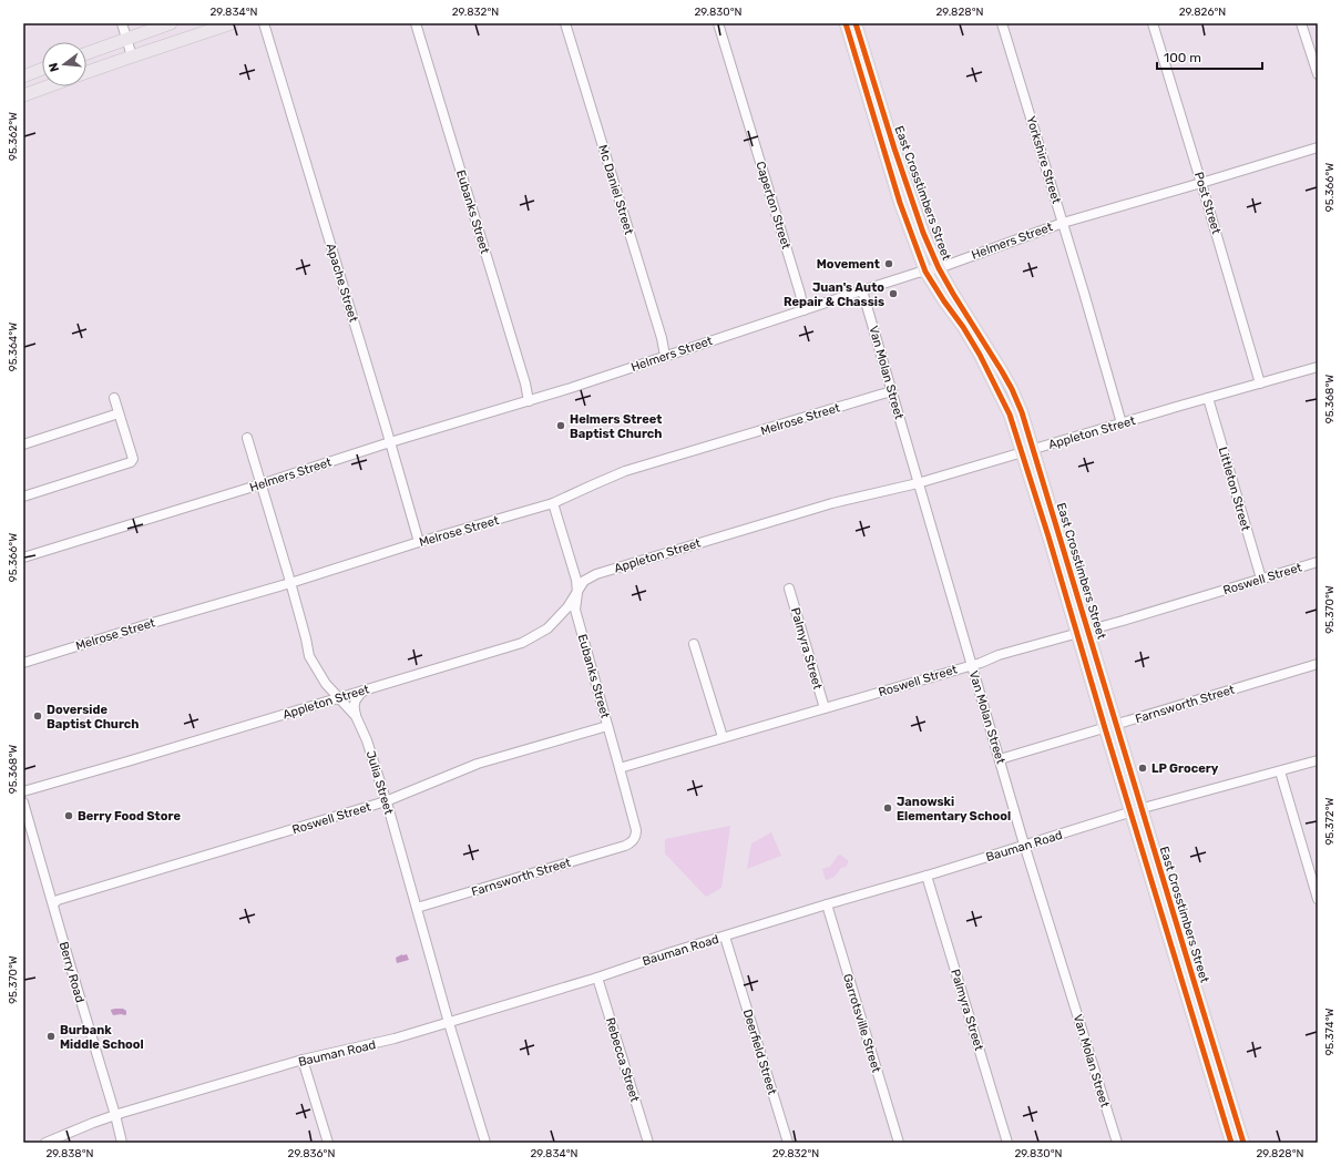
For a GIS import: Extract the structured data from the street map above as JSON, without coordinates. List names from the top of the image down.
{
  "streets": {
    "main road": ["East Crosstimbers Street"],
    "street": [
      "Yorkshire Street",
      "Mc Daniel Street",
      "Post Street",
      "Caperton Street",
      "Eubanks Street",
      "Helmers Street",
      "Apache Street",
      "Van Molan Street",
      "Melrose Street",
      "Appleton Street",
      "Littleton Street",
      "Roswell Street",
      "Palmyra Street",
      "Farnsworth Street",
      "Julia Street",
      "Bauman Road",
      "Berry Road",
      "Garrotsville Street",
      "Deerfield Street",
      "Rebecca Street"
    ]
  },
  "crossings": [
    ["Yorkshire Street", "Helmers Street"],
    ["Yorkshire Street", "Appleton Street"],
    ["Mc Daniel Street", "Helmers Street"],
    ["East Crosstimbers Street", "Helmers Street"],
    ["East Crosstimbers Street", "Appleton Street"],
    ["East Crosstimbers Street", "Roswell Street"],
    ["East Crosstimbers Street", "Farnsworth Street"],
    ["East Crosstimbers Street", "Bauman Road"],
    ["Post Street", "Helmers Street"],
    ["Post Street", "Appleton Street"],
    ["Caperton Street", "Helmers Street"],
    ["Eubanks Street", "Helmers Street"],
    ["Eubanks Street", "Appleton Street"],
    ["Eubanks Street", "Roswell Street"],
    ["Eubanks Street", "Farnsworth Street"],
    ["Helmers Street", "Apache Street"],
    ["Helmers Street", "Van Molan Street"],
    ["Helmers Street", "Julia Street"],
    ["Apache Street", "Melrose Street"],
    ["Van Molan Street", "Melrose Street"],
    ["Van Molan Street", "Appleton Street"],
    ["Van Molan Street", "Roswell Street"],
    ["Van Molan Street", "Farnsworth Street"],
    ["Van Molan Street", "Bauman Road"],
    ["Melrose Street", "Julia Street"],
    ["Appleton Street", "Littleton Street"],
    ["Appleton Street", "Julia Street"],
    ["Littleton Street", "Roswell Street"],
    ["Roswell Street", "Palmyra Street"],
    ["Roswell Street", "Julia Street"],
    ["Roswell Street", "Berry Road"],
    ["Palmyra Street", "Bauman Road"],
    ["Farnsworth Street", "Julia Street"],
    ["Julia Street", "Bauman Road"],
    ["Bauman Road", "Berry Road"],
    ["Bauman Road", "Garrotsville Street"],
    ["Bauman Road", "Deerfield Street"],
    ["Bauman Road", "Rebecca Street"]
  ],
  "places": [
    "Movement",
    "Juan's Auto Repair & Chassis",
    "Helmers Street Baptist Church",
    "Doverside Baptist Church",
    "LP Grocery",
    "Janowski Elementary School",
    "Berry Food Store",
    "Burbank Middle School"
  ],
  "scale_bar": "100 m",
  "north": "left",
  "coordinates": [
    "29.834°N",
    "29.832°N",
    "29.830°N",
    "29.828°N",
    "29.826°N",
    "95.362°W",
    "95.366°W",
    "95.364°W",
    "95.368°W",
    "95.370°W",
    "95.372°W",
    "95.374°W",
    "29.838°N",
    "29.836°N"
  ]
}
